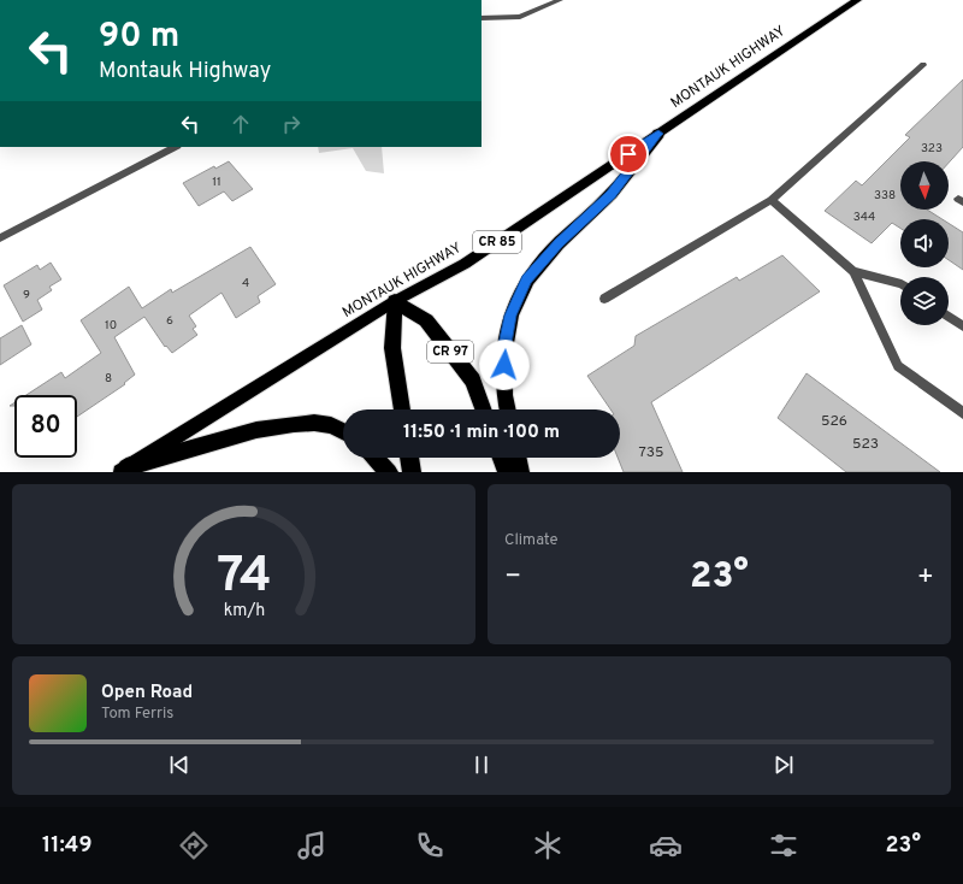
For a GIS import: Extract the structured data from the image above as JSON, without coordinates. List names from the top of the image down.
{
  "streets": {
    "highway": ["CR 97"],
    "main road": ["MONTAUK HIGHWAY", "CR 85"]
  },
  "crossings": [
    ["MONTAUK HIGHWAY", "CR 97"]
  ],
  "house_numbers": [
    "323",
    "11",
    "338",
    "344",
    "4",
    "9",
    "6",
    "10",
    "8",
    "526",
    "523",
    "735"
  ],
  "north": "bottom",
  "page": {
    "turn": ["90 m", "Montauk Highway"],
    "limit": "80",
    "trip": "11:50 · 1 min · 100 m",
    "tile": "Climate",
    "heat": ["−", "23°", "+"],
    "song": ["Open Road", "Tom Ferris"],
    "tabs": ["11:49", "23°"],
    "gauge": ["74", "km/h"]
  }
}
